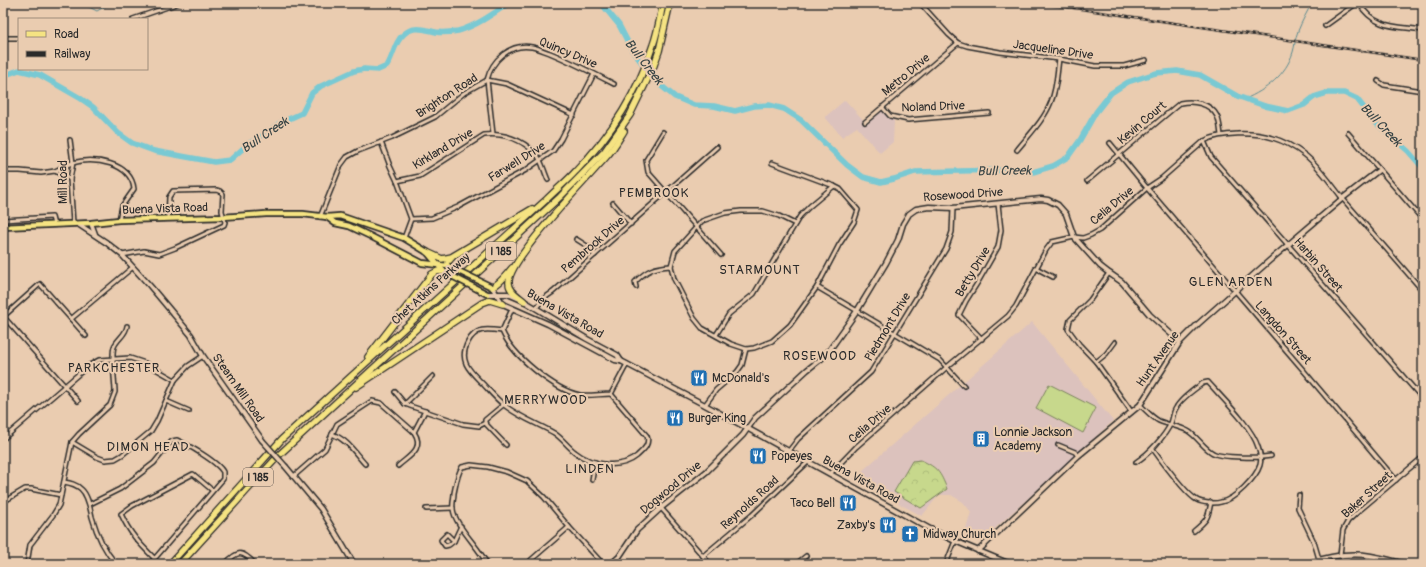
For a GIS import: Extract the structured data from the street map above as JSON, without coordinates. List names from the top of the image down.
{
  "streets": {
    "highway": ["I 185", "Chet Atkins Parkway"],
    "main road": ["Buena Vista Road"],
    "street": [
      "Jacqueline Drive",
      "Quincy Drive",
      "Metro Drive",
      "Brighton Road",
      "Noland Drive",
      "Kevin Court",
      "Kirkland Drive",
      "Farwell Drive",
      "Mill Road",
      "Rosewood Drive",
      "Celia Drive",
      "Pembrook Drive",
      "Harbin Street",
      "Betty Drive",
      "Piedmont Drive",
      "Langdon Street",
      "Hunt Avenue",
      "Steam Mill Road",
      "Dogwood Drive",
      "Baker Street",
      "Reynolds Road"
    ]
  },
  "crossings": [
    ["Jacqueline Drive", "Metro Drive"],
    ["Quincy Drive", "Brighton Road"],
    ["Quincy Drive", "Kirkland Drive"],
    ["Quincy Drive", "Farwell Drive"],
    ["Metro Drive", "Noland Drive"],
    ["Brighton Road", "Farwell Drive"],
    ["Brighton Road", "Buena Vista Road"],
    ["Kevin Court", "Celia Drive"],
    ["Kevin Court", "Langdon Street"],
    ["Mill Road", "Buena Vista Road"],
    ["Mill Road", "Steam Mill Road"],
    ["Rosewood Drive", "Celia Drive"],
    ["Rosewood Drive", "Buena Vista Road"],
    ["Rosewood Drive", "Betty Drive"],
    ["Rosewood Drive", "Piedmont Drive"],
    ["Rosewood Drive", "Hunt Avenue"],
    ["Rosewood Drive", "Dogwood Drive"],
    ["Celia Drive", "Buena Vista Road"],
    ["Celia Drive", "Harbin Street"],
    ["Celia Drive", "Betty Drive"],
    ["Celia Drive", "Langdon Street"],
    ["Celia Drive", "Hunt Avenue"],
    ["Buena Vista Road", "Pembrook Drive"],
    ["Buena Vista Road", "Piedmont Drive"],
    ["Buena Vista Road", "Hunt Avenue"],
    ["Buena Vista Road", "Steam Mill Road"],
    ["Buena Vista Road", "Dogwood Drive"],
    ["Buena Vista Road", "Reynolds Road"],
    ["Harbin Street", "Hunt Avenue"],
    ["Langdon Street", "Hunt Avenue"],
    ["Langdon Street", "Baker Street"]
  ],
  "districts": [
    "PEMBROOK",
    "STARMOUNT",
    "GLEN ARDEN",
    "ROSEWOOD",
    "PARKCHESTER",
    "MERRYWOOD",
    "DIMON HEAD",
    "LINDEN"
  ],
  "water": ["Bull Creek"],
  "places": {
    "restaurant": [
      "McDonald's",
      "Burger King",
      "Popeyes",
      "Taco Bell",
      "Zaxby's"
    ],
    "building": ["Lonnie Jackson Academy"],
    "church": ["Midway Church"]
  },
  "legend": ["Road", "Railway"]
}
